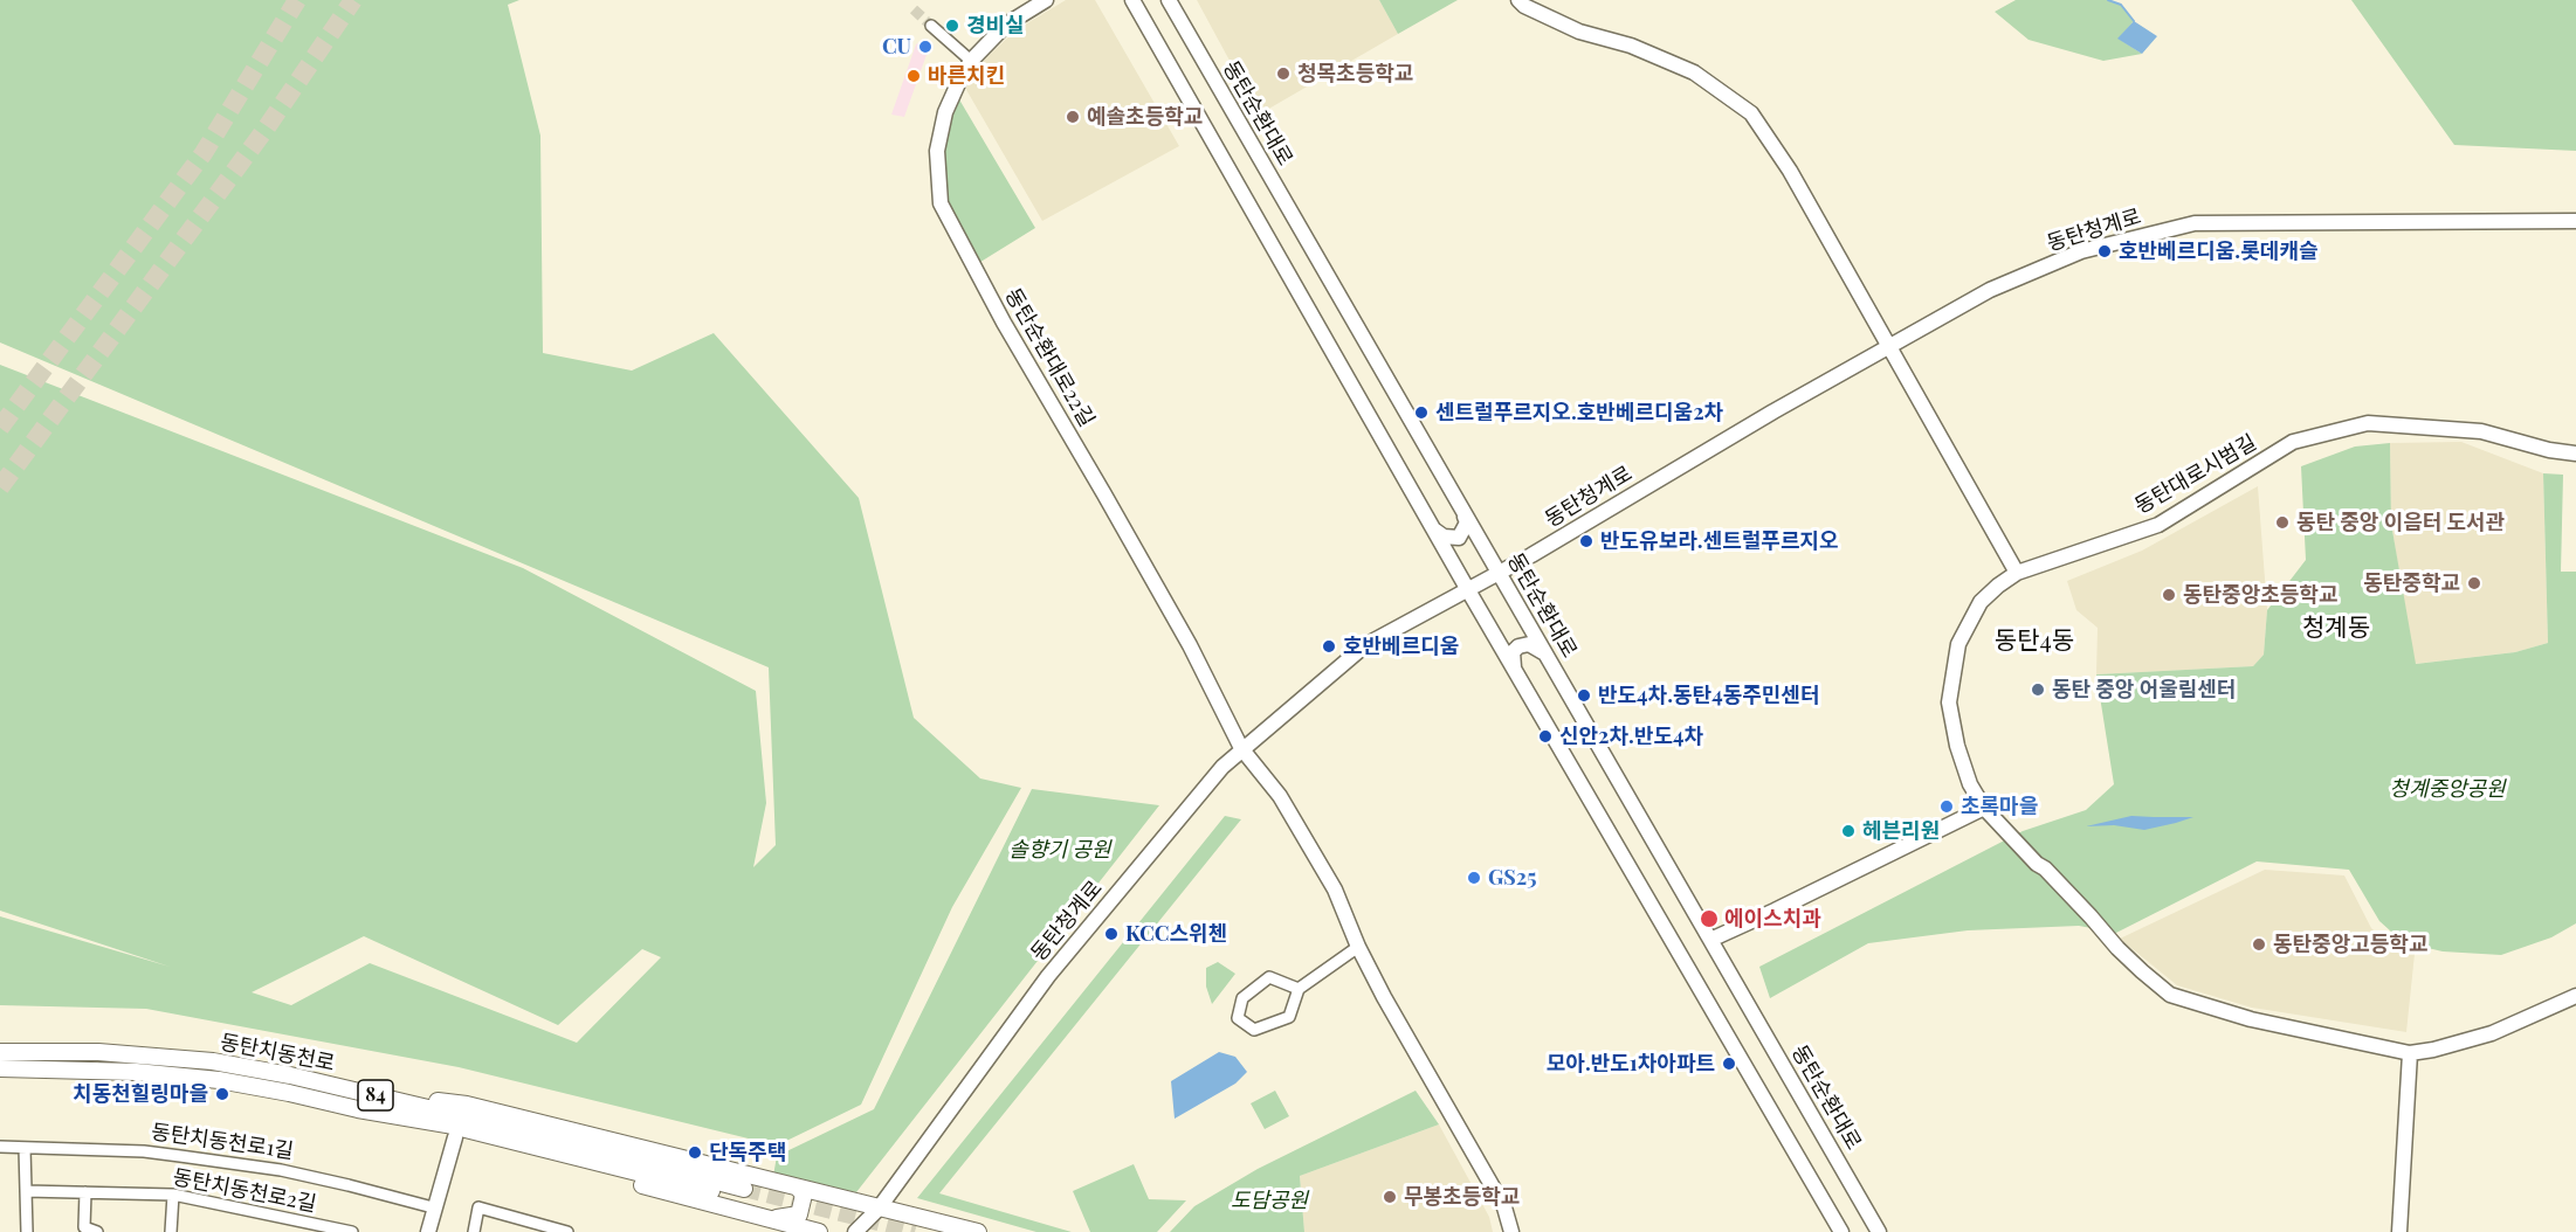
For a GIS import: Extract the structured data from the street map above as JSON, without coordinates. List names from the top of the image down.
{
  "streets": {
    "main road": ["동탄치동천로", "84"],
    "street": [
      "동탄순환대로",
      "동탄청계로",
      "동탄순환대로22길",
      "동탄대로시범길",
      "동탄치동천로1길",
      "동탄치동천로2길"
    ]
  },
  "crossings": [
    ["동탄순환대로", "동탄청계로"],
    ["동탄청계로", "동탄순환대로22길"]
  ],
  "districts": ["청계동", "동탄4동"],
  "parks": ["청계중앙공원", "솔향기 공원", "도담공원"],
  "places": [
    "경비실",
    "CU",
    "청목초등학교",
    "바른치킨",
    "예솔초등학교",
    "호반베르디움.롯데캐슬",
    "센트럴푸르지오.호반베르디움2차",
    "동탄 중앙 이음터 도서관",
    "반도유보라.센트럴푸르지오",
    "동탄중학교",
    "동탄중앙초등학교",
    "호반베르디움",
    "동탄 중앙 어울림센터",
    "반도4차.동탄4동주민센터",
    "신안2차.반도4차",
    "초록마을",
    "헤븐리원",
    "GS25",
    "에이스치과",
    "KCC스위첸",
    "동탄중앙고등학교",
    "모아.반도1차아파트",
    "치동천힐링마을",
    "단독주택",
    "무봉초등학교"
  ]
}
